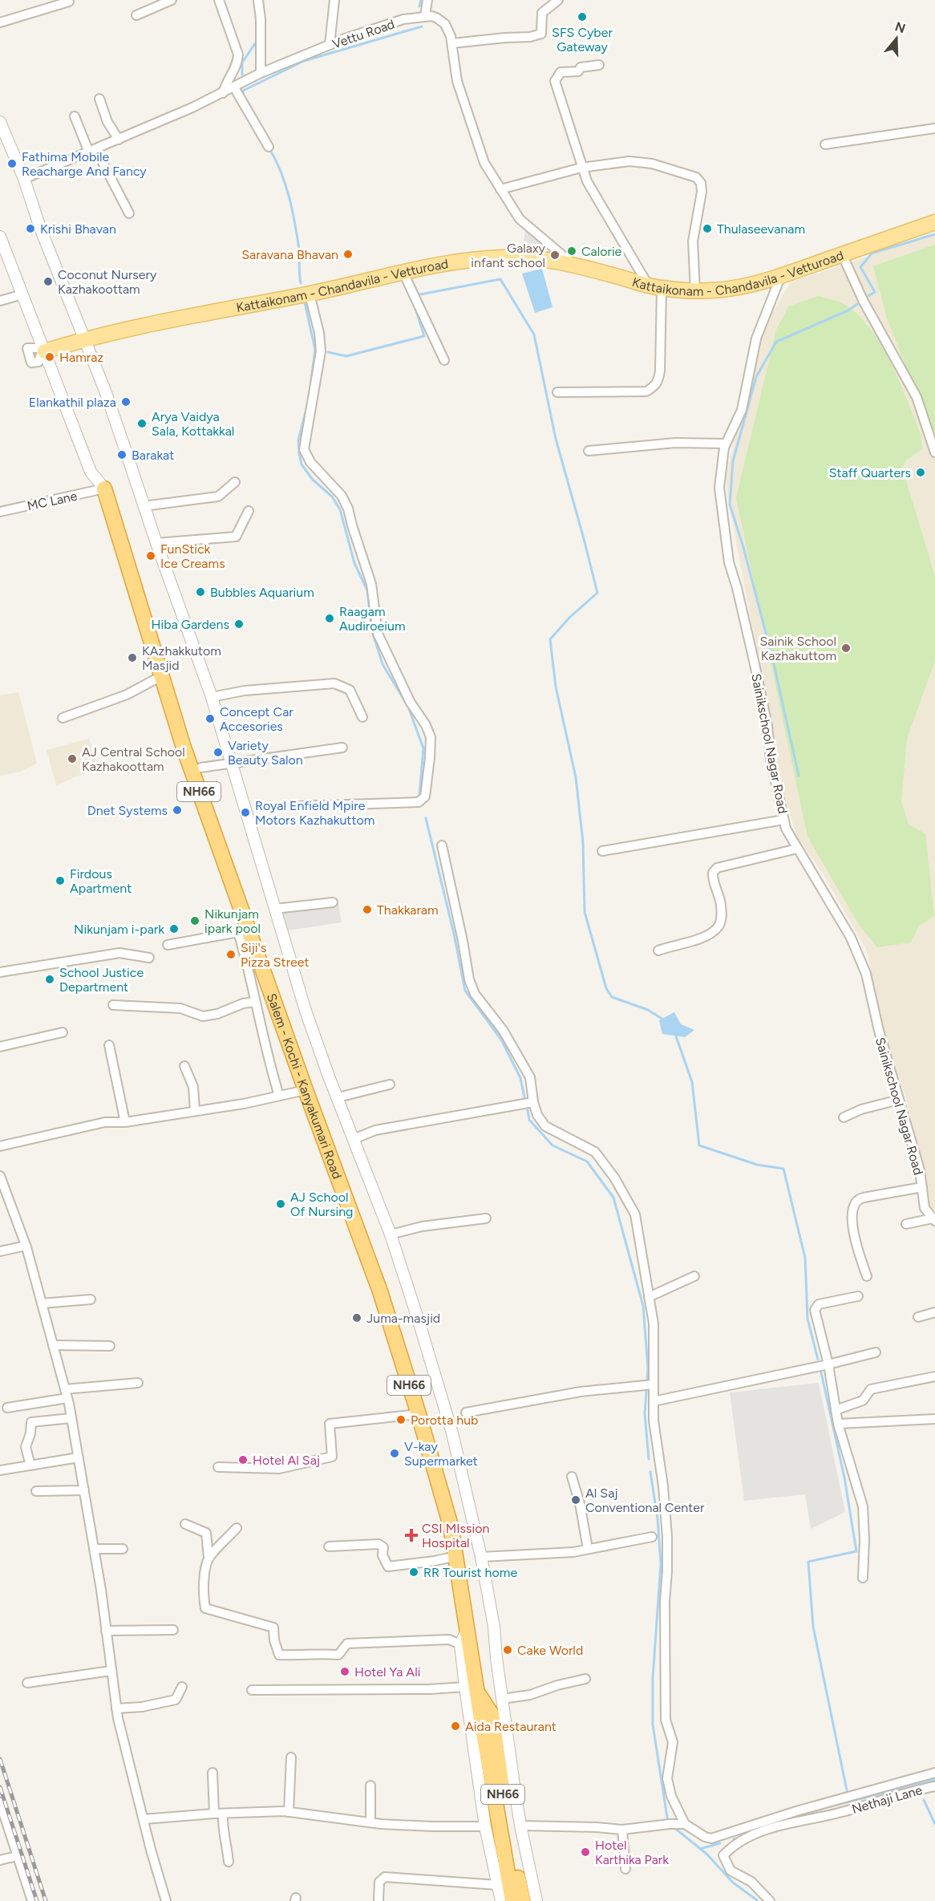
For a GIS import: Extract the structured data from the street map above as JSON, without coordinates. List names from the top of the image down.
{
  "streets": {
    "highway": ["NH66", "Salem - Kochi - Kanyakumari Road"],
    "main road": ["Kattaikonam - Chandavila - Vetturoad"],
    "street": [
      "Vettu Road",
      "MC Lane",
      "Sainikschool Nagar Road",
      "Nethaji Lane"
    ]
  },
  "crossings": [
    ["Kattaikonam - Chandavila - Vetturoad", "Sainikschool Nagar Road"],
    ["MC Lane", "Salem - Kochi - Kanyakumari Road"]
  ],
  "places": {
    "other": [
      "SFS Cyber Gateway",
      "Fathima Mobile Reacharge And Fancy",
      "Krishi Bhavan",
      "Thulaseevanam",
      "Calorie",
      "Saravana Bhavan",
      "Galaxy infant school",
      "Coconut Nursery Kazhakoottam",
      "Hamraz",
      "Elankathil plaza",
      "Arya Vaidya Sala, Kottakkal",
      "Barakat",
      "Staff Quarters",
      "FunStick Ice Creams",
      "Bubbles Aquarium",
      "Raagam Audiroeium",
      "Hiba Gardens",
      "Sainik School Kazhakuttom",
      "KAzhakkutom Masjid",
      "Concept Car Accesories",
      "Variety Beauty Salon",
      "AJ Central School Kazhakoottam",
      "Dnet Systems",
      "Royal Enfield Mpire Motors Kazhakuttom",
      "Firdous Apartment",
      "Thakkaram",
      "Nikunjam ipark pool",
      "Nikunjam i-park",
      "Siji's Pizza Street",
      "School Justice Department",
      "AJ School Of Nursing",
      "Juma-masjid",
      "Porotta hub",
      "V-kay Supermarket",
      "Hotel Al Saj",
      "Al Saj Conventional Center",
      "RR Tourist home",
      "Cake World",
      "Hotel Ya Ali",
      "Aida Restaurant",
      "Hotel Karthika Park"
    ],
    "health": ["CSI MIssion Hospital"]
  },
  "north": "top"
}
